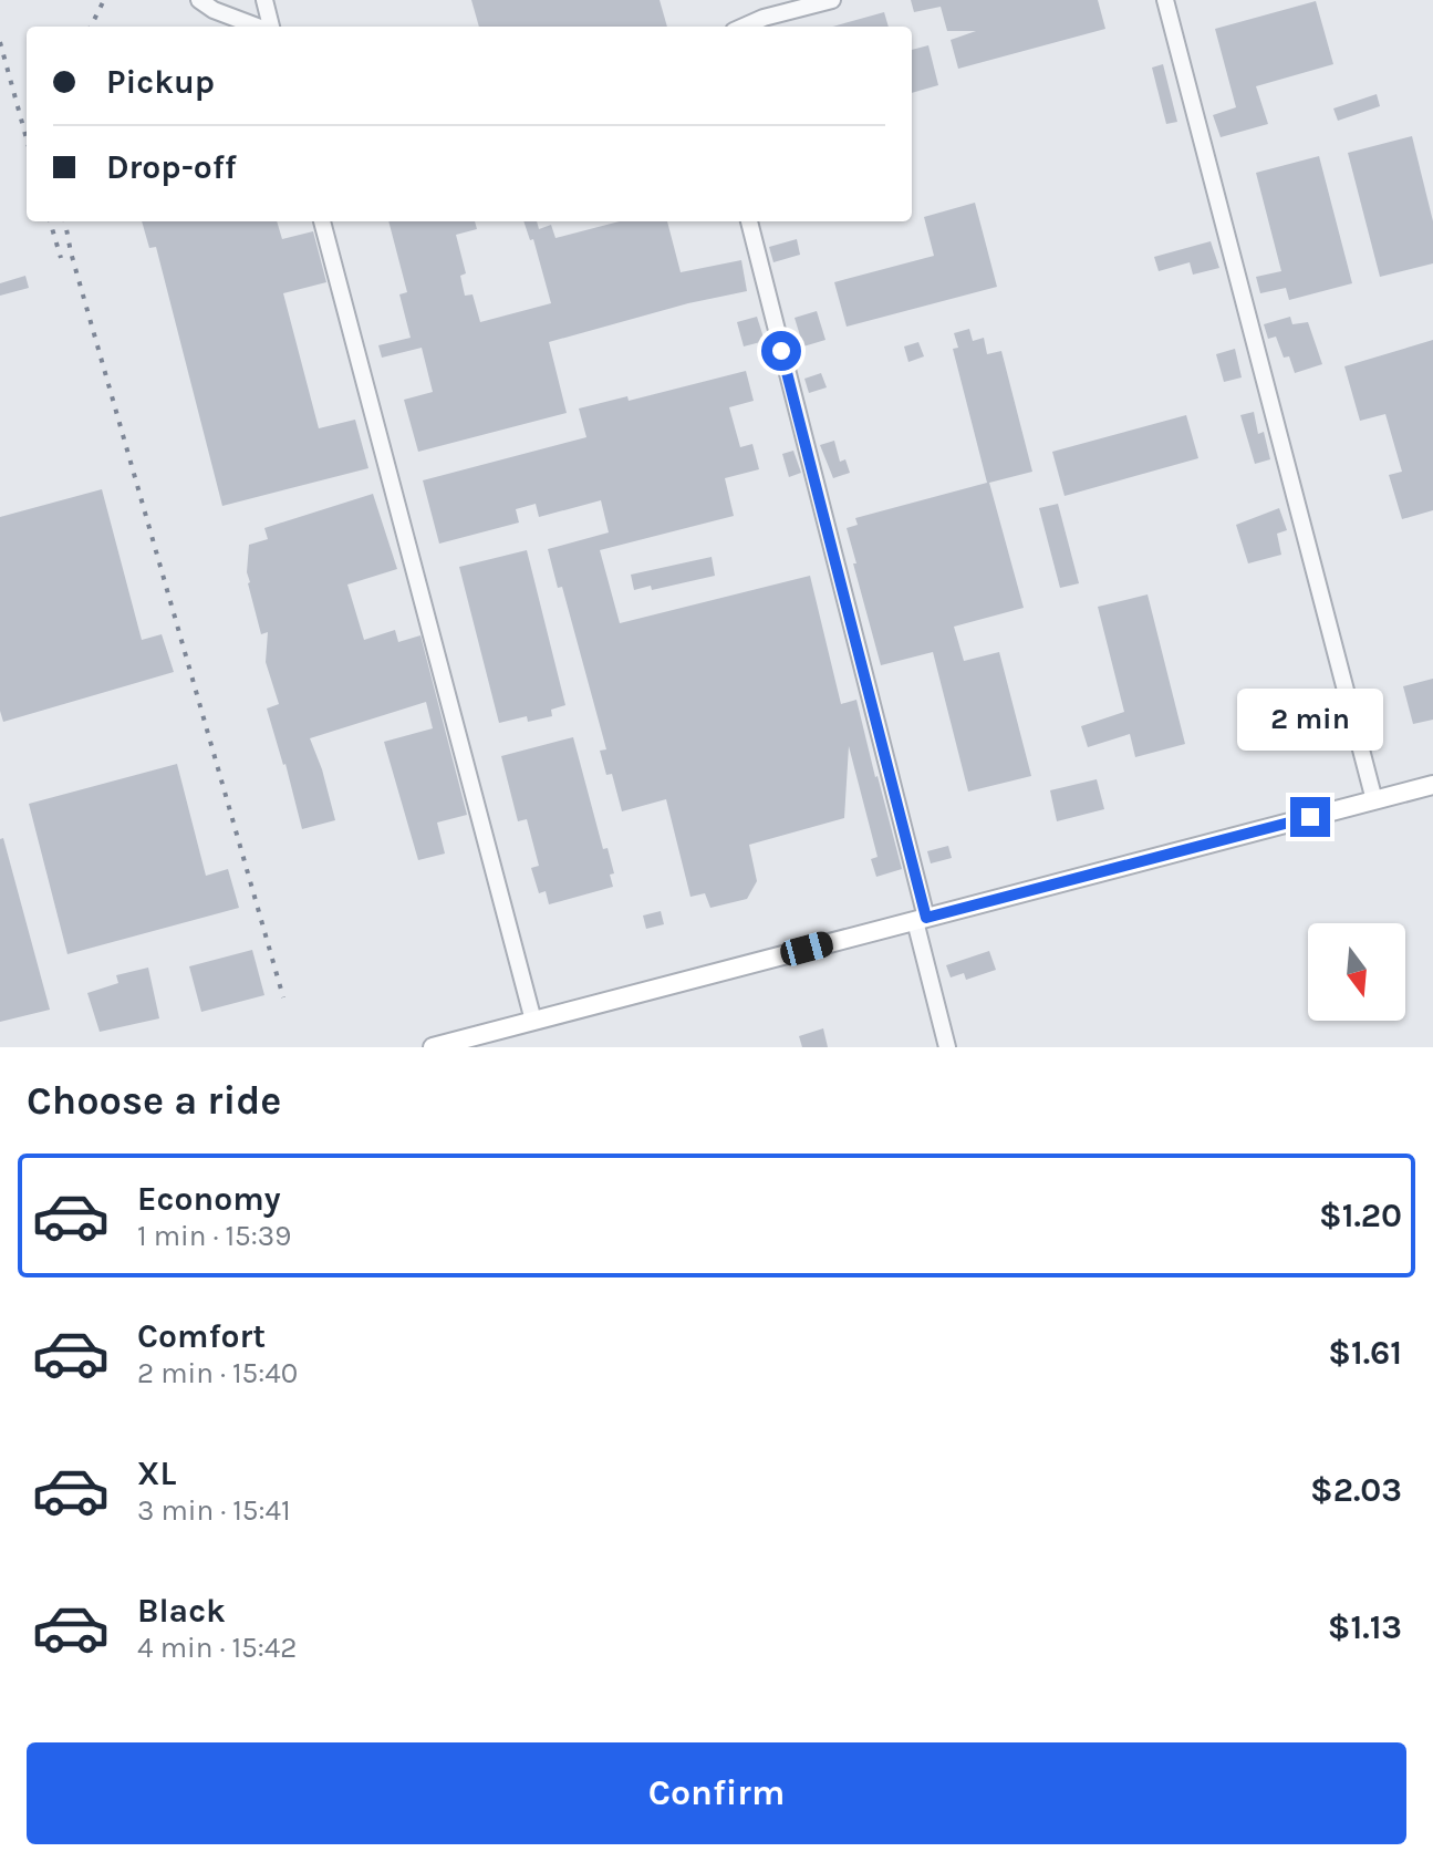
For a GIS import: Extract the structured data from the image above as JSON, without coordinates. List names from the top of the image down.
{
  "north": "bottom",
  "page": {
    "banner": ["Pickup", "Drop-off"],
    "bubble": "2 min",
    "heading": "Choose a ride",
    "list": [
      {
        "name": "Economy",
        "note": "1 min · 15:39",
        "value": "$1.20"
      },
      {
        "name": "Comfort",
        "note": "2 min · 15:40",
        "value": "$1.61"
      },
      {
        "name": "XL",
        "note": "3 min · 15:41",
        "value": "$2.03"
      },
      {
        "name": "Black",
        "note": "4 min · 15:42",
        "value": "$1.13"
      }
    ],
    "buttons": "Confirm"
  }
}
